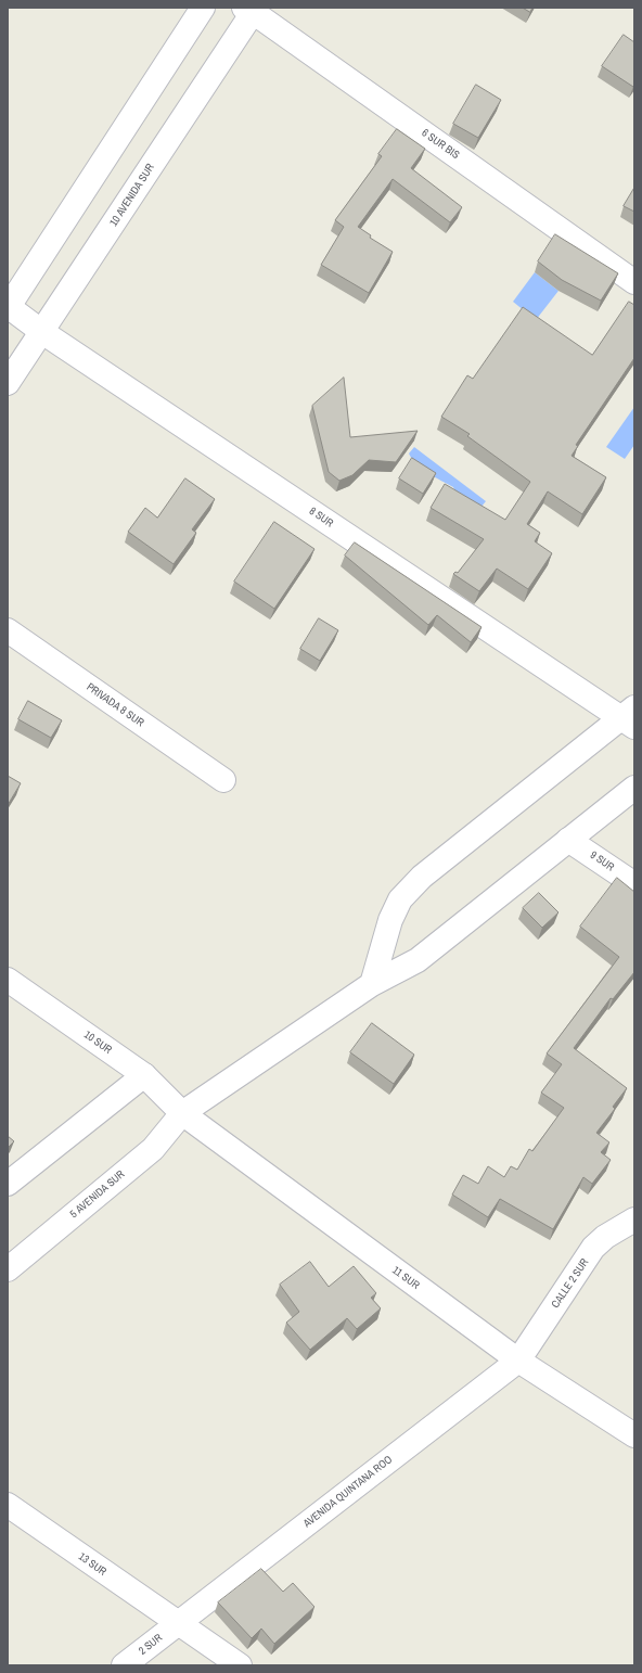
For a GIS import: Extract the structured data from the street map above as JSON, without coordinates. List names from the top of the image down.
{
  "streets": {
    "street": [
      "6 SUR BIS",
      "10 AVENIDA SUR",
      "8 SUR",
      "PRIVADA 8 SUR",
      "9 SUR",
      "10 SUR",
      "5 AVENIDA SUR",
      "11 SUR",
      "CALLE 2 SUR",
      "AVENIDA QUINTANA ROO",
      "13 SUR",
      "2 SUR"
    ]
  },
  "crossings": [
    ["6 SUR BIS", "10 AVENIDA SUR"],
    ["10 AVENIDA SUR", "8 SUR"],
    ["9 SUR", "5 AVENIDA SUR"],
    ["10 SUR", "5 AVENIDA SUR"],
    ["10 SUR", "11 SUR"],
    ["5 AVENIDA SUR", "11 SUR"],
    ["11 SUR", "CALLE 2 SUR"],
    ["11 SUR", "AVENIDA QUINTANA ROO"],
    ["CALLE 2 SUR", "AVENIDA QUINTANA ROO"],
    ["AVENIDA QUINTANA ROO", "13 SUR"],
    ["AVENIDA QUINTANA ROO", "2 SUR"],
    ["13 SUR", "2 SUR"]
  ]
}
